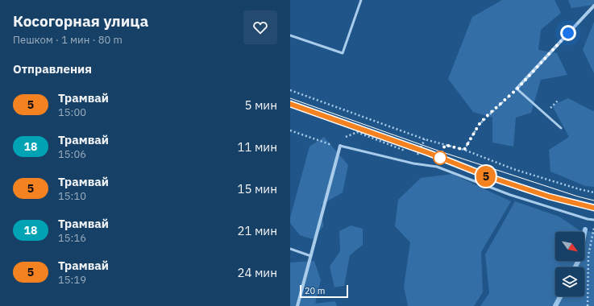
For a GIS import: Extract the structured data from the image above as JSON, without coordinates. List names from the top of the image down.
{
  "lines": ["tram line 5"],
  "scale_bar": "20 m",
  "north": "bottom right",
  "page": {
    "heading": [
      ["Косогорная улица", "Пешком · 1 мин · 80 m"],
      "Отправления"
    ],
    "on_map": "5",
    "list": [
      {
        "mark": "5",
        "name": "Трамвай",
        "note": "15:00",
        "value": "5 мин"
      },
      {
        "mark": "18",
        "name": "Трамвай",
        "note": "15:06",
        "value": "11 мин"
      },
      {
        "mark": "5",
        "name": "Трамвай",
        "note": "15:10",
        "value": "15 мин"
      },
      {
        "mark": "18",
        "name": "Трамвай",
        "note": "15:16",
        "value": "21 мин"
      },
      {
        "mark": "5",
        "name": "Трамвай",
        "note": "15:19",
        "value": "24 мин"
      }
    ],
    "scale": "20 m"
  }
}
